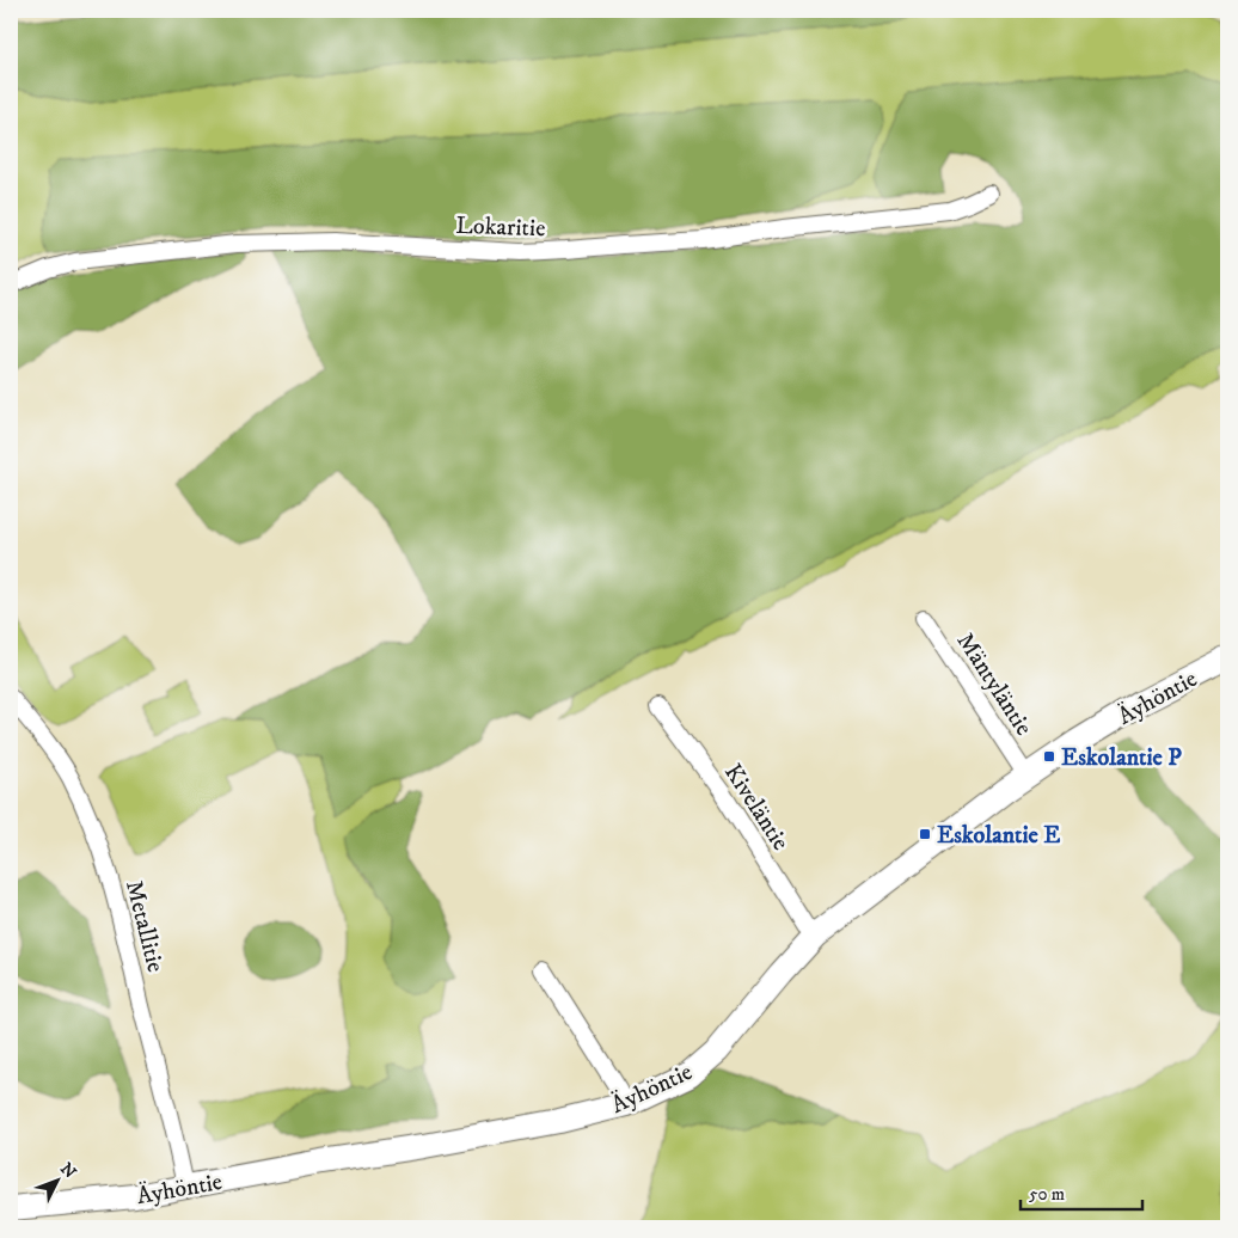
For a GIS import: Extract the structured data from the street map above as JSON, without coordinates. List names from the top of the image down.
{
  "streets": {
    "main road": ["Äyhöntie"],
    "street": [
      "Lokaritie",
      "Mäntyläntie",
      "Kiveläntie",
      "Metallitie"
    ]
  },
  "crossings": [
    ["Mäntyläntie", "Äyhöntie"],
    ["Äyhöntie", "Kiveläntie"],
    ["Äyhöntie", "Metallitie"]
  ],
  "places": {
    "transit": ["Eskolantie P", "Eskolantie E"]
  },
  "scale_bar": "50 m",
  "north": "top right"
}
